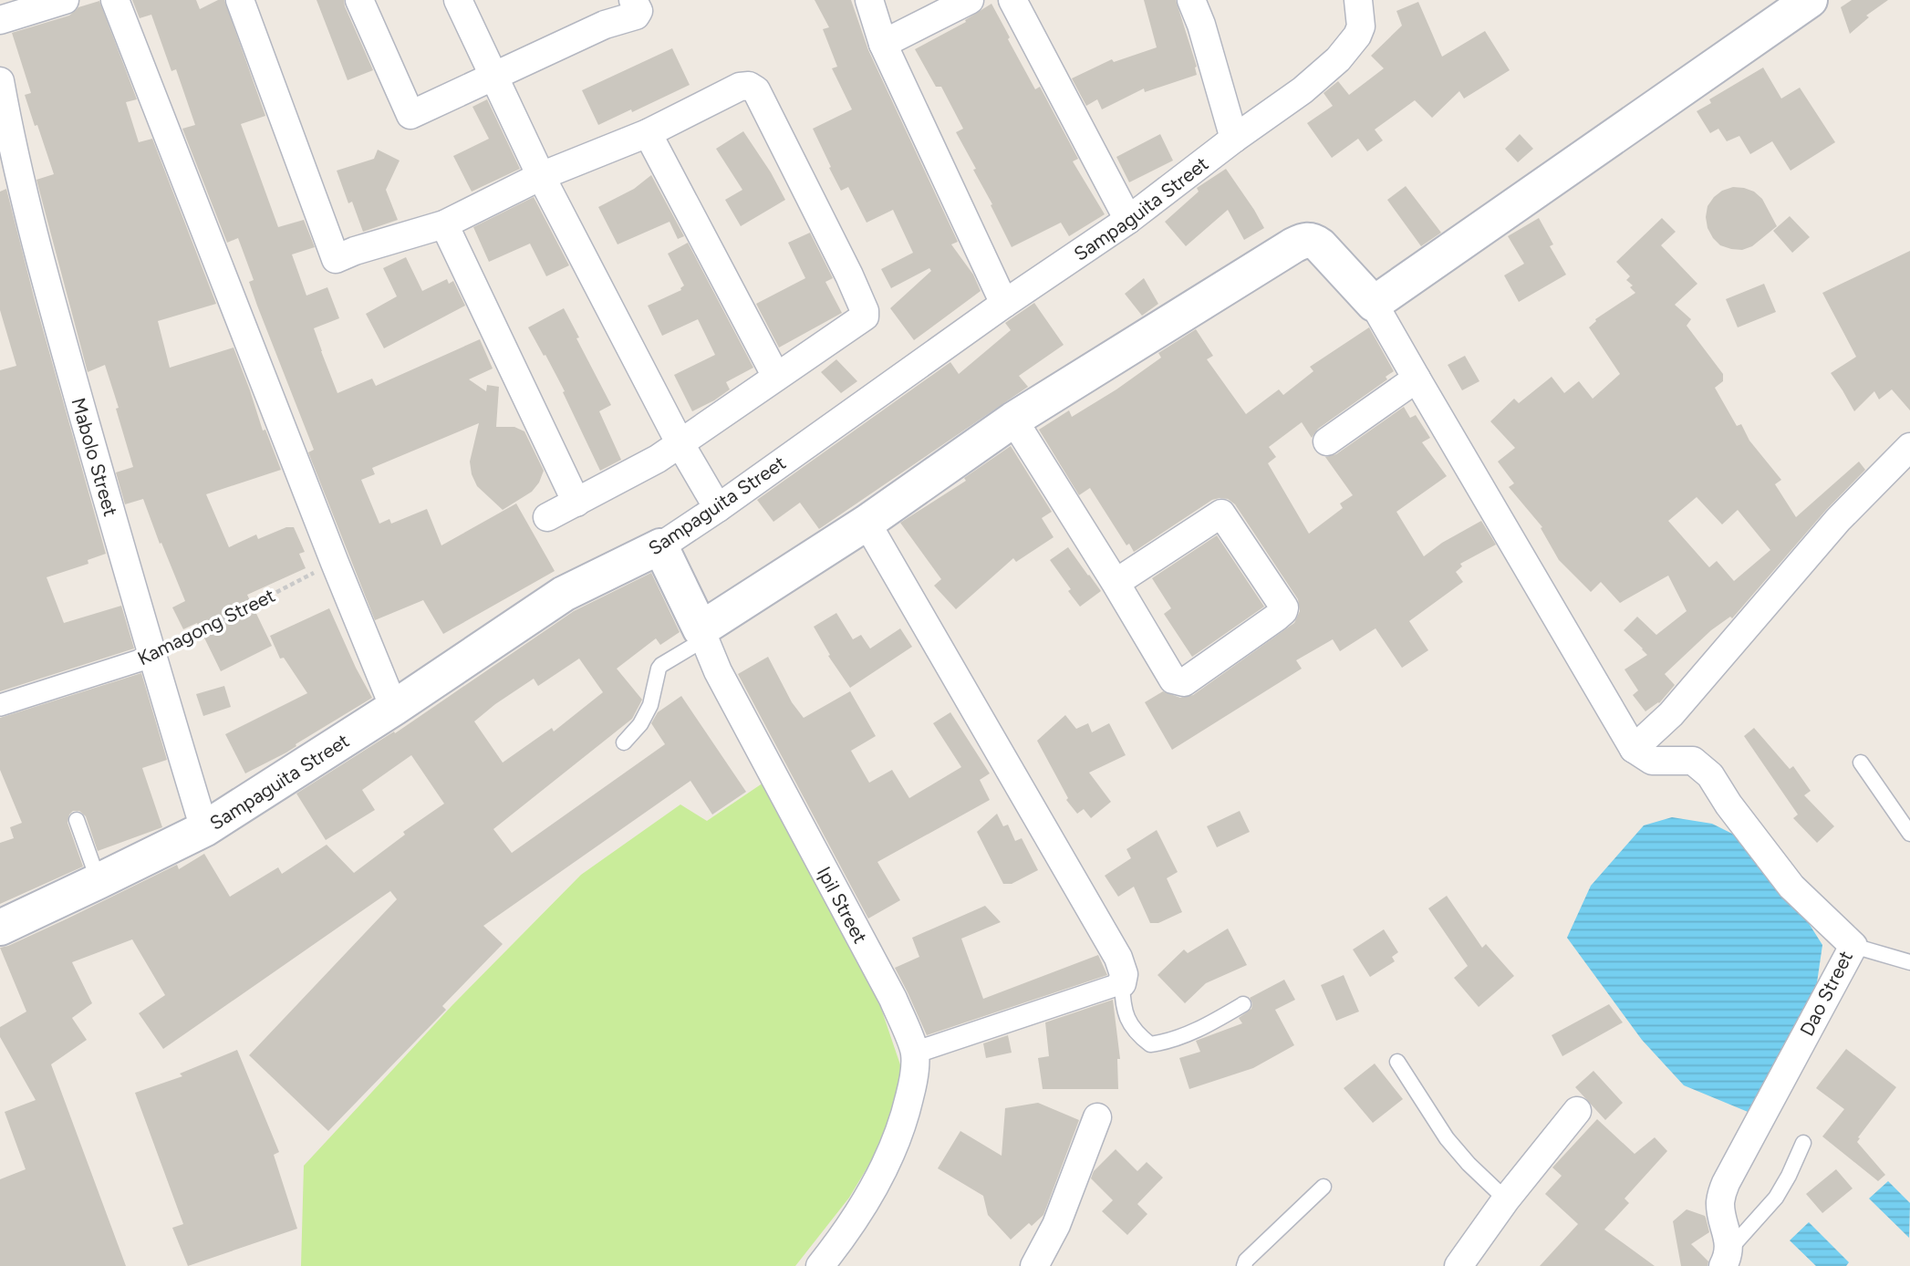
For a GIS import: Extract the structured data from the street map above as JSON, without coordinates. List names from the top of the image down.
{
  "streets": {
    "street": [
      "Sampaguita Street",
      "Mabolo Street",
      "Kamagong Street",
      "Ipil Street",
      "Dao Street"
    ]
  },
  "crossings": [
    ["Sampaguita Street", "Mabolo Street"],
    ["Sampaguita Street", "Ipil Street"],
    ["Mabolo Street", "Kamagong Street"]
  ]
}
